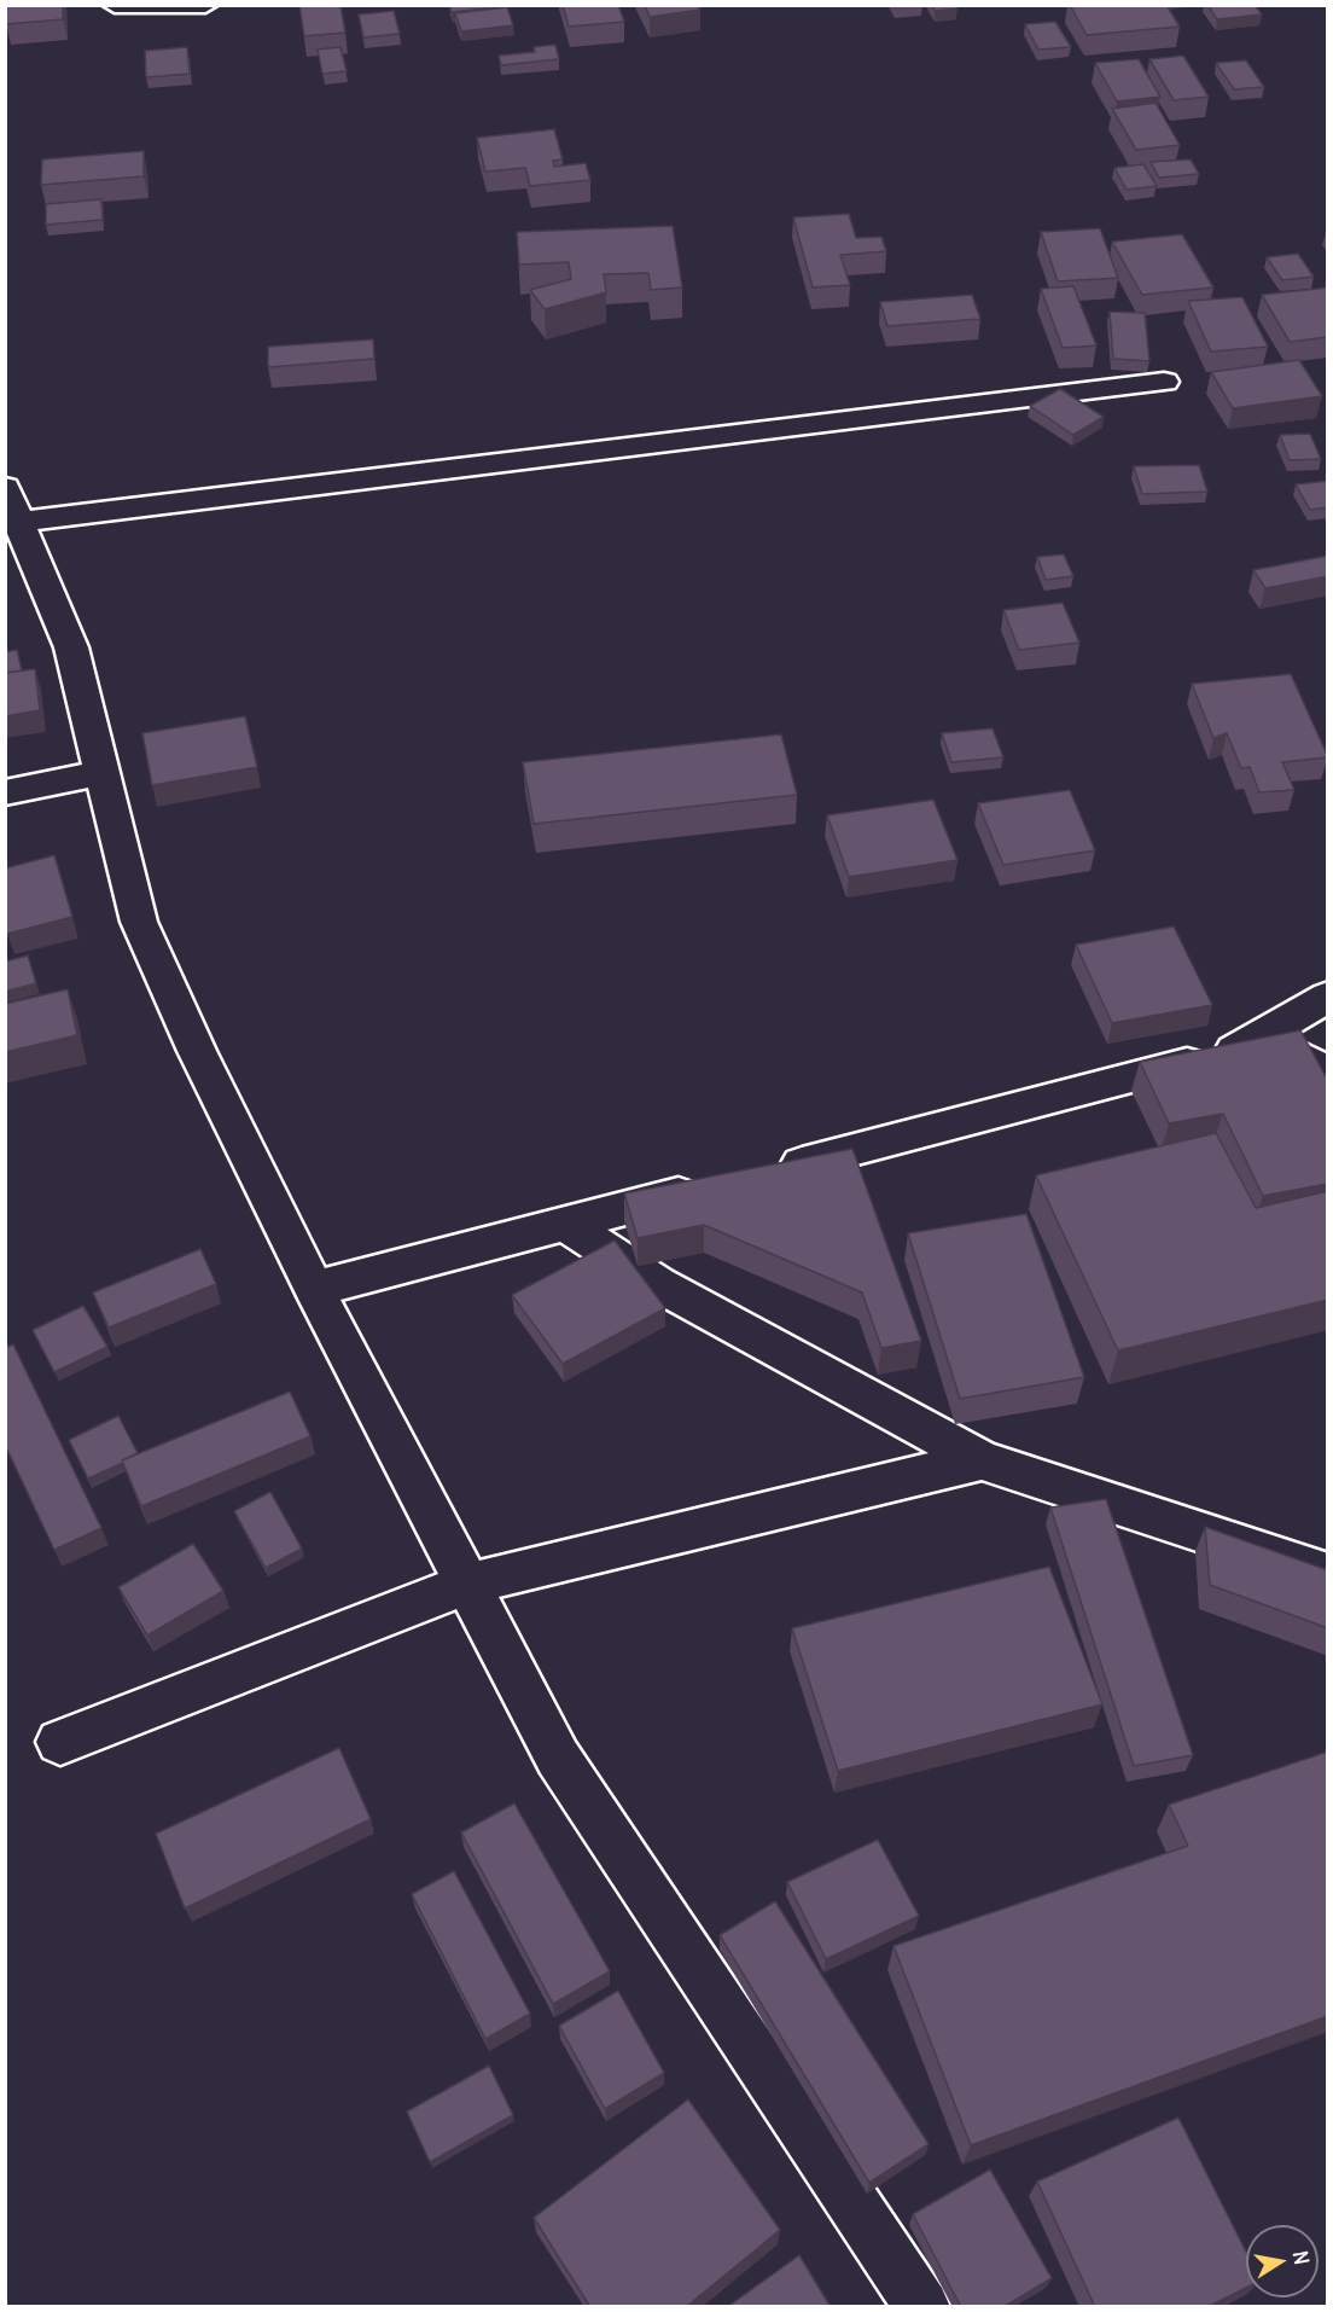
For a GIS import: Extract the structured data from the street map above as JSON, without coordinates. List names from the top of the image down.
{
  "north": "right"
}
